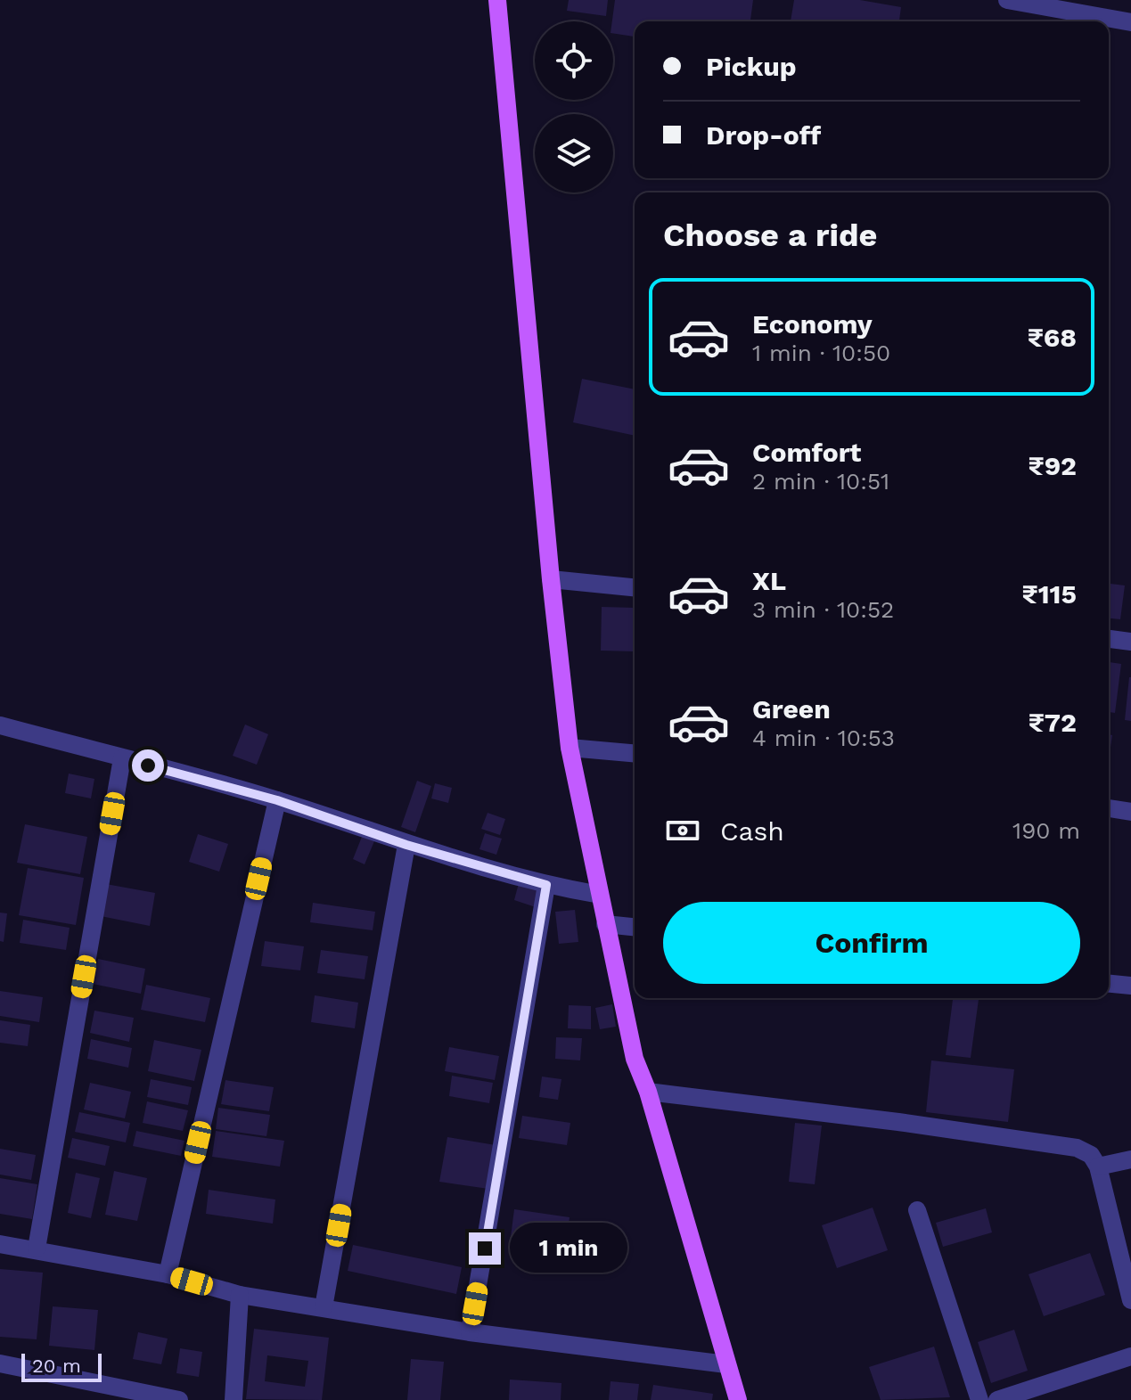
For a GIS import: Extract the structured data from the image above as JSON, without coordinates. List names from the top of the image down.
{
  "scale_bar": "20 m",
  "page": {
    "banner": ["Pickup", "Drop-off"],
    "heading": "Choose a ride",
    "list": [
      {
        "name": "Economy",
        "note": "1 min · 10:50",
        "value": "₹68"
      },
      {
        "name": "Comfort",
        "note": "2 min · 10:51",
        "value": "₹92"
      },
      {
        "name": "XL",
        "note": "3 min · 10:52",
        "value": "₹115"
      },
      {
        "name": "Green",
        "note": "4 min · 10:53",
        "value": "₹72"
      }
    ],
    "pay": ["Cash", "190 m"],
    "buttons": "Confirm",
    "bubble": "1 min",
    "scale": "20 m"
  }
}
